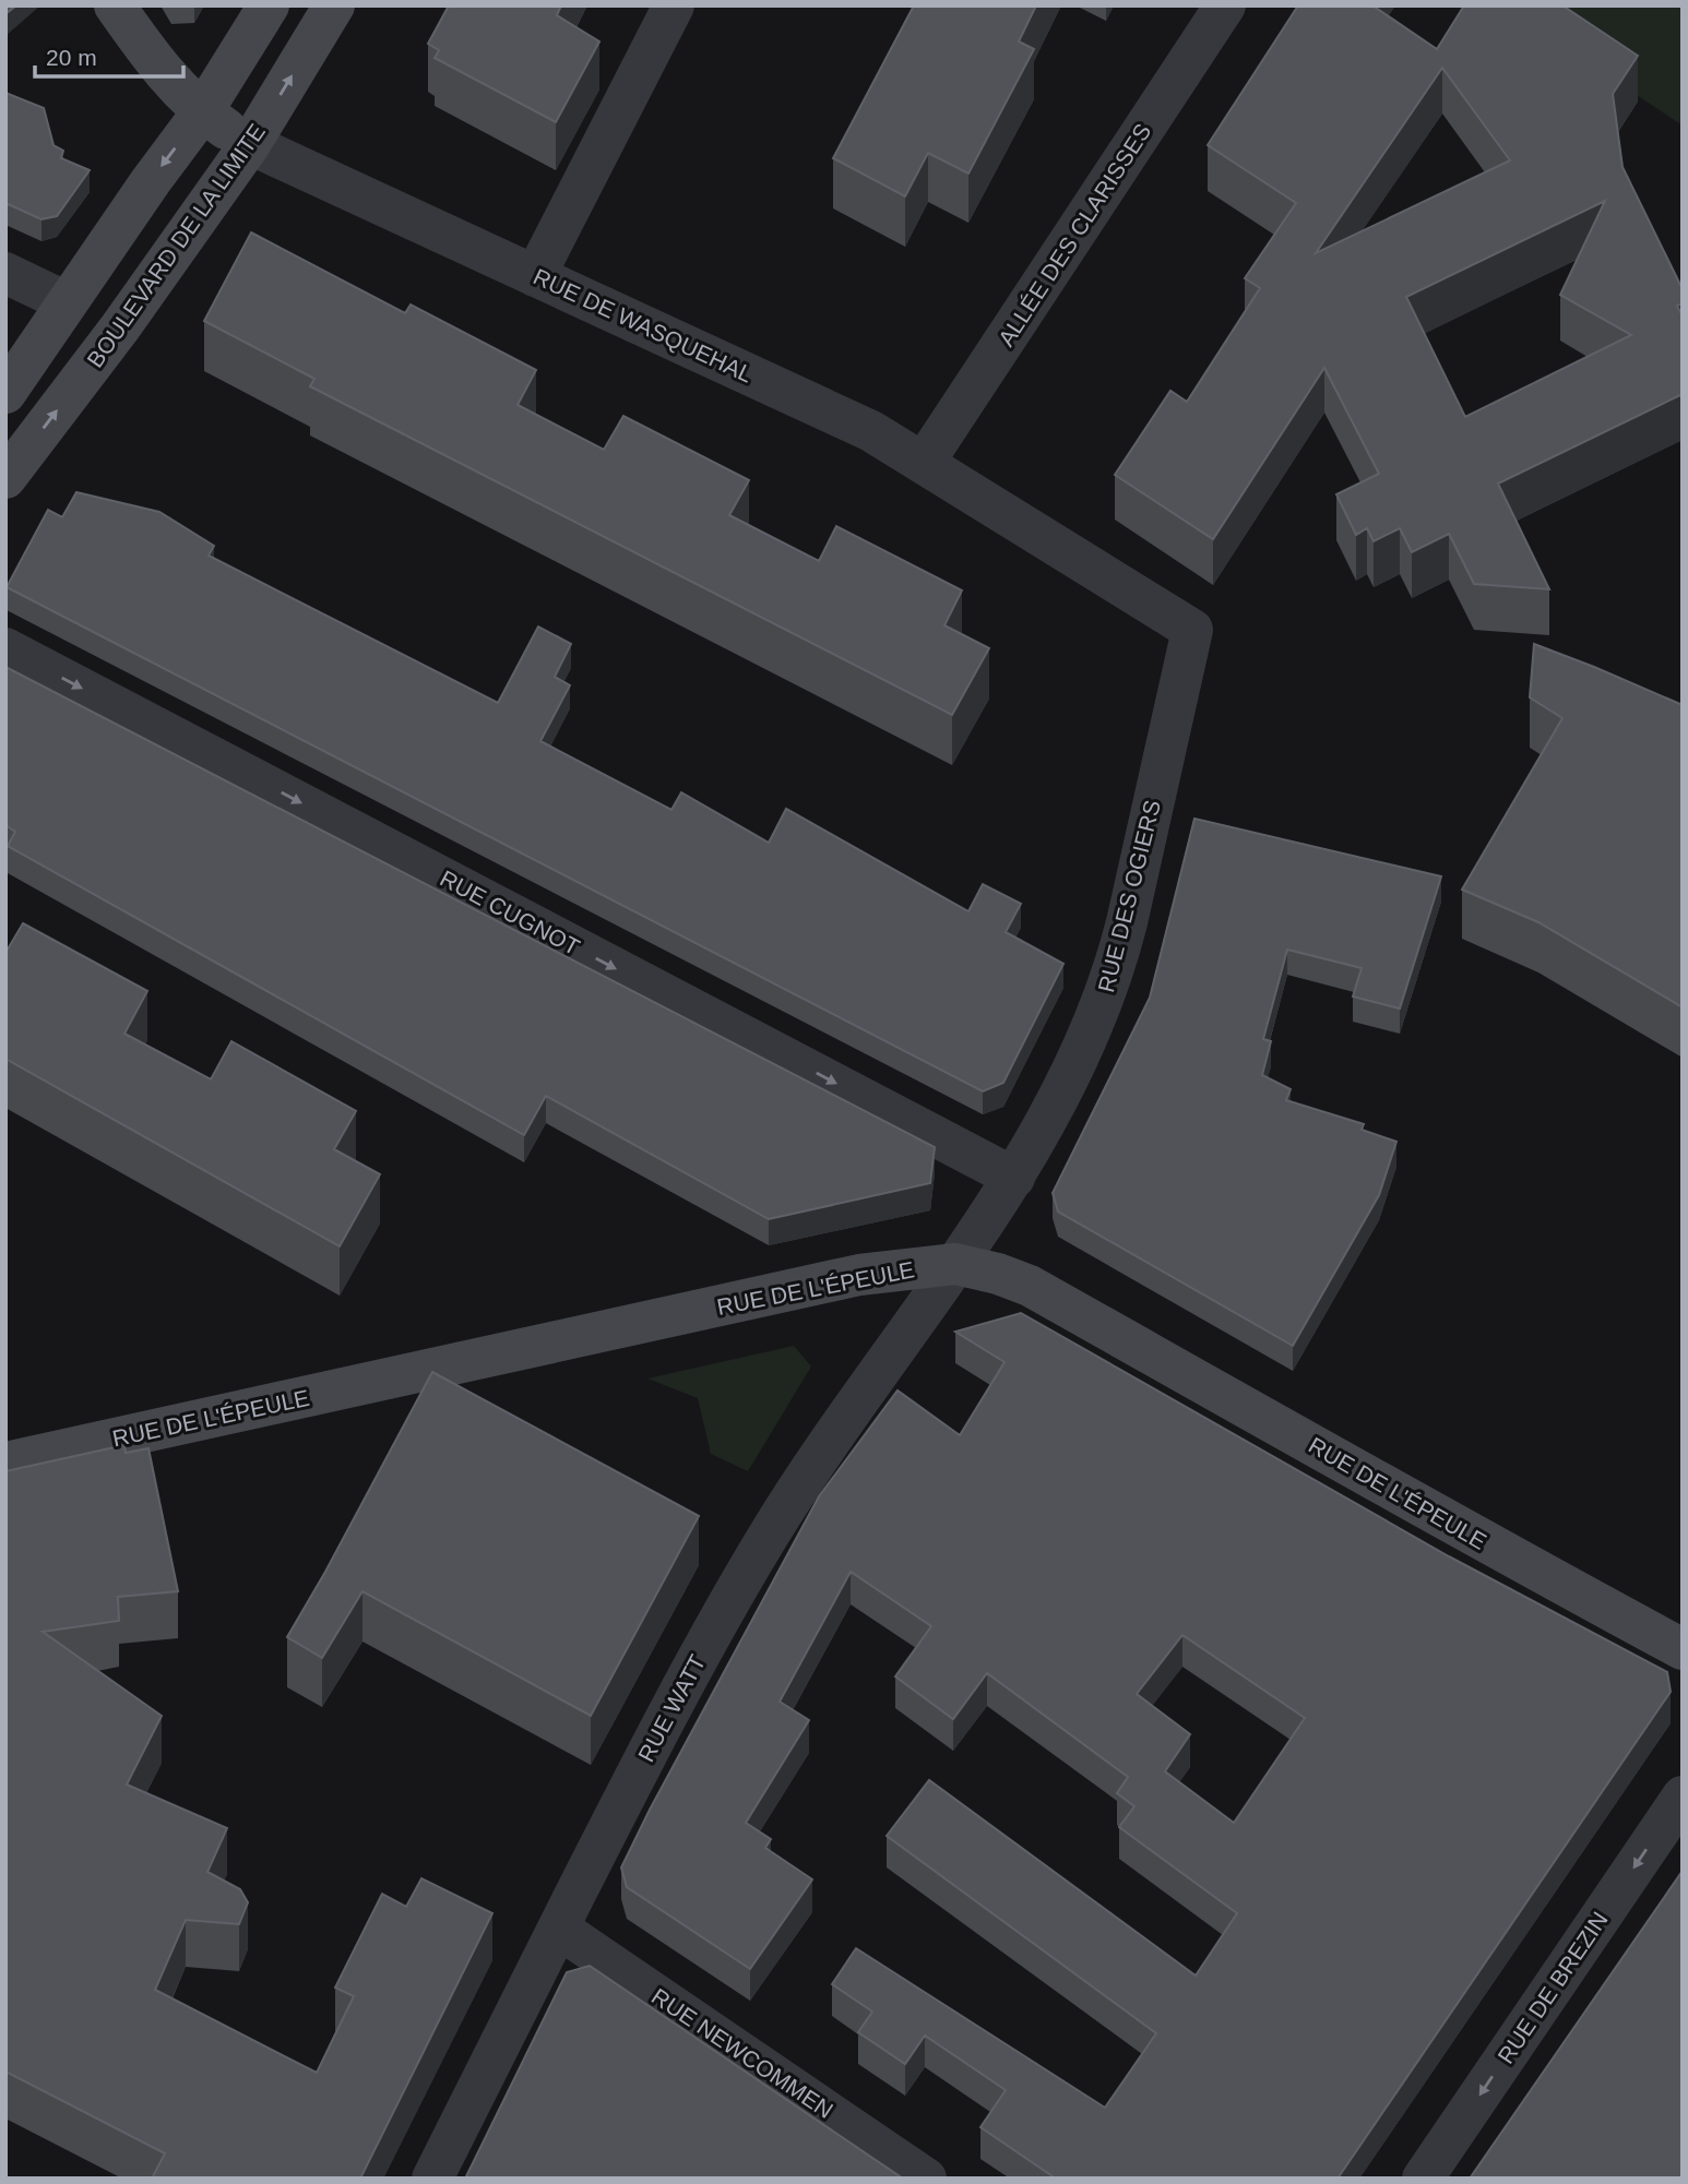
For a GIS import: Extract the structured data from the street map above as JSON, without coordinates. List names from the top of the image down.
{
  "streets": {
    "street": [
      "ALLÉE DES CLARISSES",
      "BOULEVARD DE LA LIMITE",
      "RUE DE WASQUEHAL",
      "RUE DES OGIERS",
      "RUE CUGNOT",
      "RUE DE L'ÉPEULE",
      "RUE WATT",
      "RUE DE BREZIN",
      "RUE NEWCOMMEN"
    ]
  },
  "crossings": [
    ["ALLÉE DES CLARISSES", "RUE DE WASQUEHAL"],
    ["BOULEVARD DE LA LIMITE", "RUE DE WASQUEHAL"],
    ["RUE DE WASQUEHAL", "RUE DES OGIERS"],
    ["RUE DES OGIERS", "RUE CUGNOT"],
    ["RUE DES OGIERS", "RUE DE L'ÉPEULE"],
    ["RUE DES OGIERS", "RUE WATT"],
    ["RUE DE L'ÉPEULE", "RUE WATT"],
    ["RUE WATT", "RUE NEWCOMMEN"]
  ],
  "one_way": ["RUE CUGNOT", "RUE DE BREZIN"],
  "scale_bar": "20 m"
}
